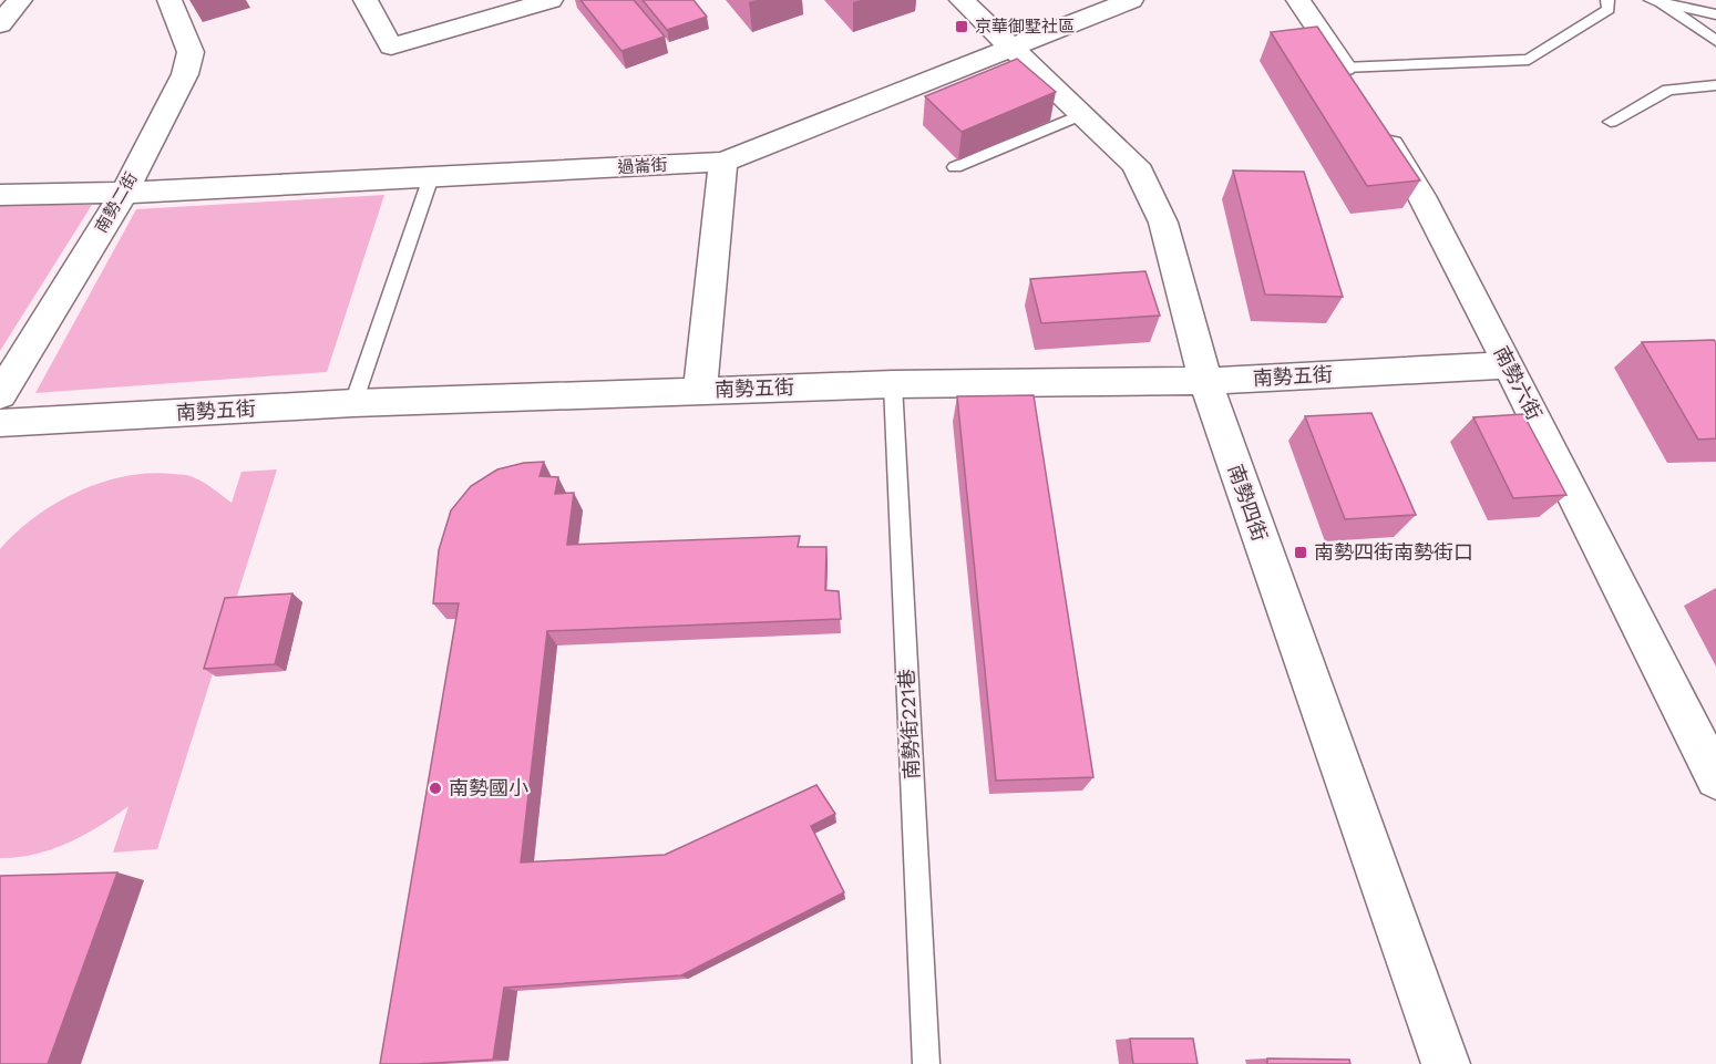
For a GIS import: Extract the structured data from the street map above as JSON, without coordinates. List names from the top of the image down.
{
  "streets": {
    "street": [
      "過崙街",
      "南勢二街",
      "南勢五街",
      "南勢六街",
      "南勢四街"
    ],
    "lane": ["南勢街221巷"]
  },
  "crossings": [
    ["過崙街", "南勢二街"],
    ["過崙街", "南勢四街"],
    ["南勢五街", "南勢六街"],
    ["南勢五街", "南勢四街"],
    ["南勢五街", "南勢街221巷"]
  ],
  "places": {
    "transit": ["京華御墅社區", "南勢四街南勢街口"],
    "other": ["南勢國小"]
  }
}
